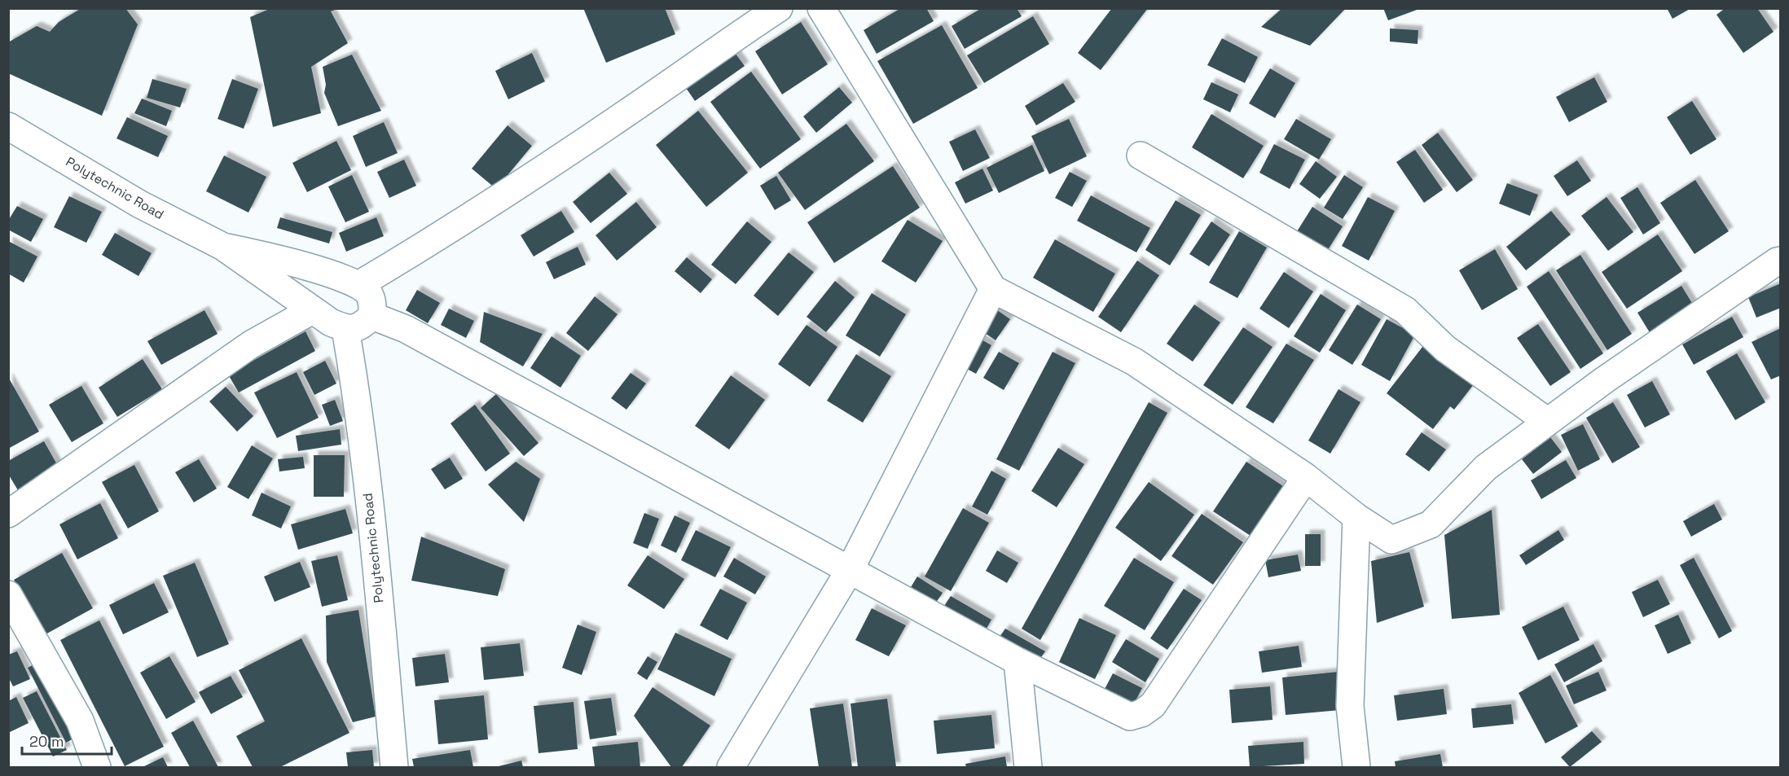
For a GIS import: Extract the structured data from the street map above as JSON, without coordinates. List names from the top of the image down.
{
  "streets": {
    "street": ["Polytechnic Road"]
  },
  "scale_bar": "20 m"
}
